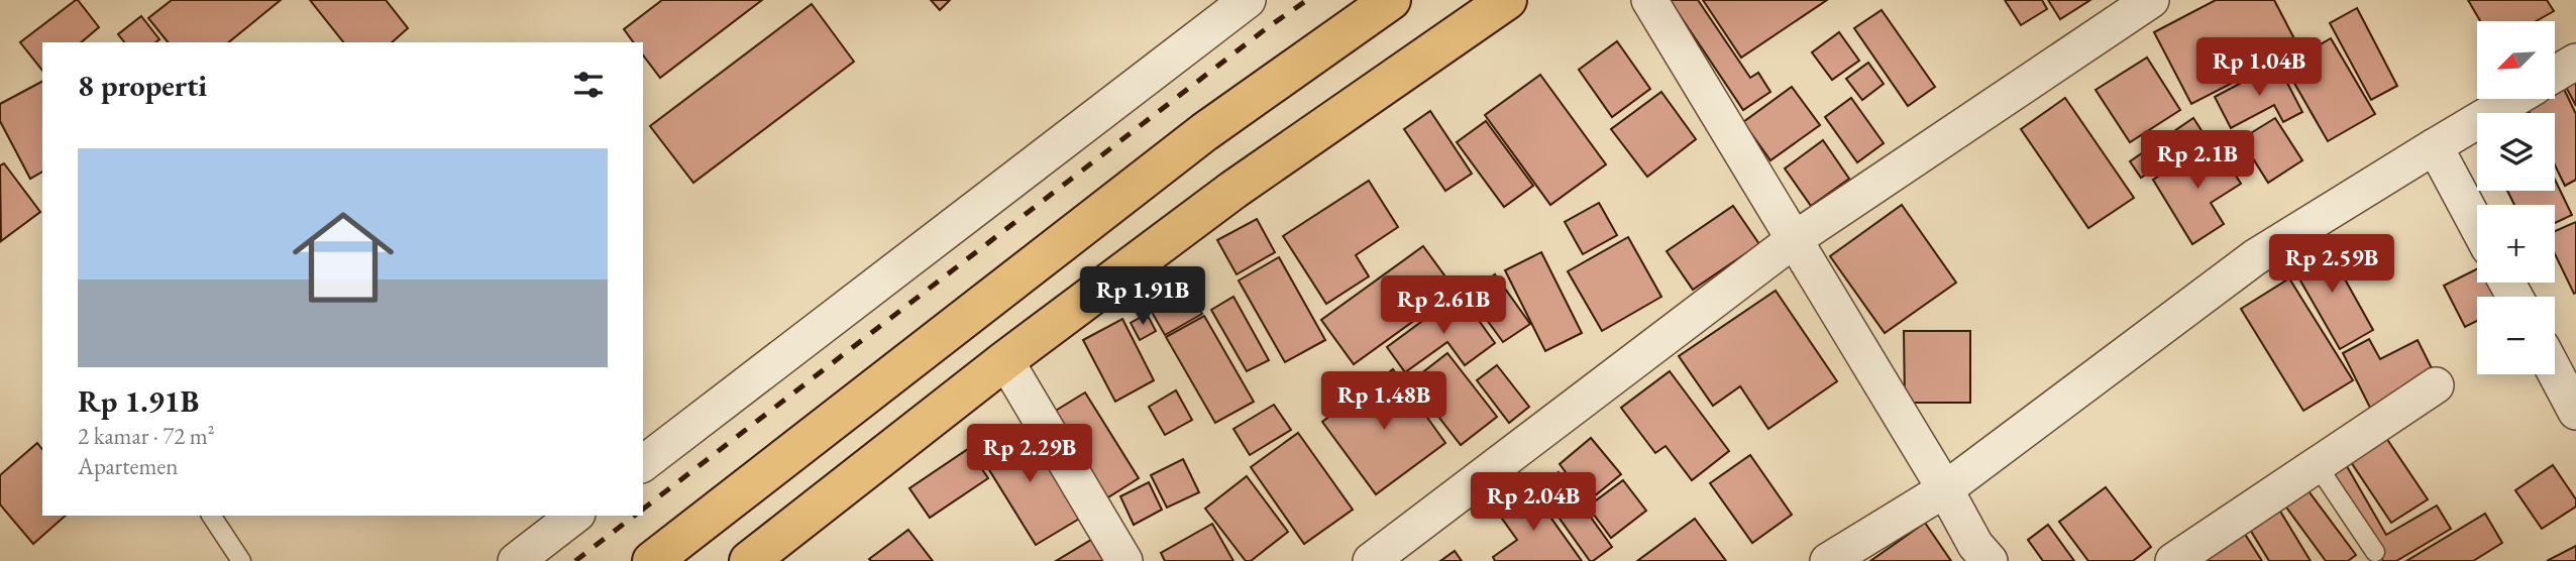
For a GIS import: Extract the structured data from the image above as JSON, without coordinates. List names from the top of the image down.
{
  "north": "bottom left",
  "page": {
    "map_buttons": ["+", "−"],
    "price": [
      "Rp 1.04B",
      "Rp 2.1B",
      "Rp 2.59B",
      "Rp 1.91B",
      "Rp 2.61B",
      "Rp 1.48B",
      "Rp 2.29B",
      "Rp 2.04B"
    ],
    "heading": "8 properti",
    "list": [
      {
        "name": "Rp 1.91B",
        "note": "2 kamar · 72 m² · Apartemen"
      }
    ]
  }
}
